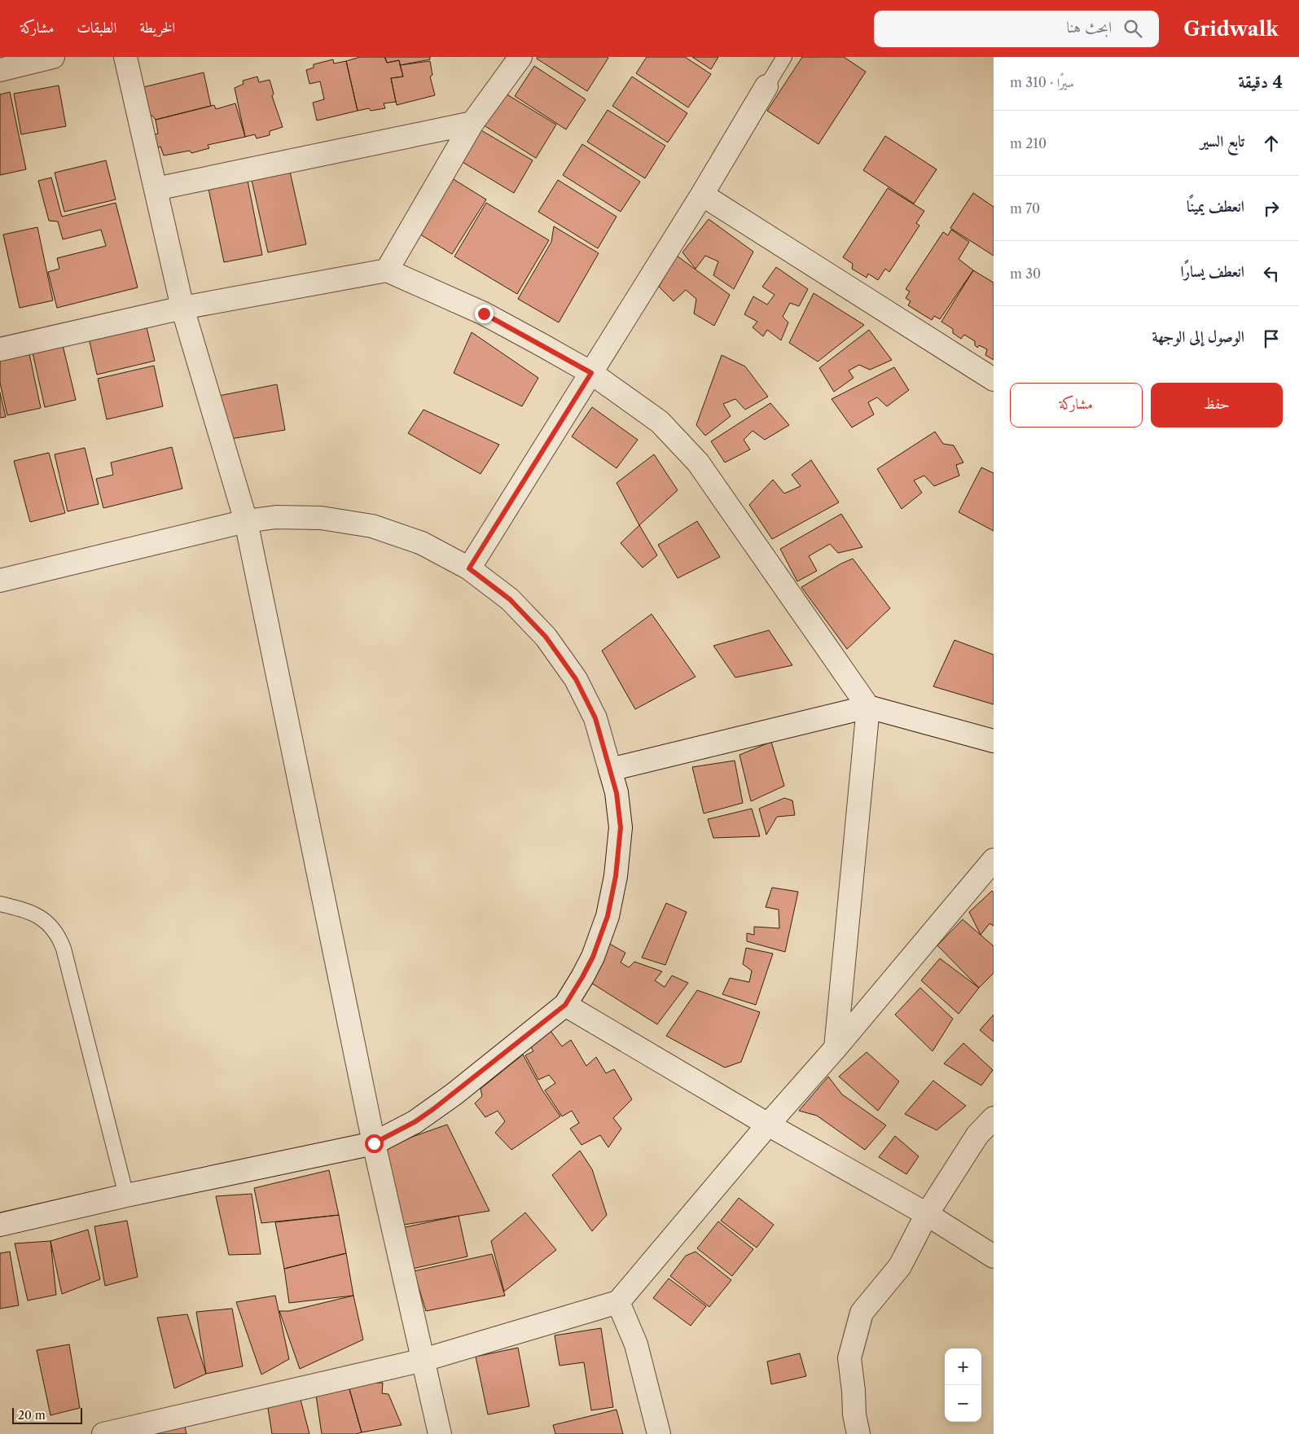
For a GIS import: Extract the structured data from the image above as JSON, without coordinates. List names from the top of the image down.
{
  "scale_bar": "20 m",
  "page": {
    "header": "Gridwalk",
    "search": "ابحث هنا",
    "nav": ["الخريطة", "الطبقات", "مشاركة"],
    "heading": ["4 دقيقة", "سيرًا · 310 m"],
    "list": [
      ["تابع السير", "210 m"],
      ["انعطف يمينًا", "70 m"],
      ["انعطف يسارًا", "30 m"],
      "الوصول إلى الوجهة"
    ],
    "buttons": ["حفظ", "مشاركة"],
    "map_buttons": ["+", "−"],
    "scale": "20 m"
  }
}
